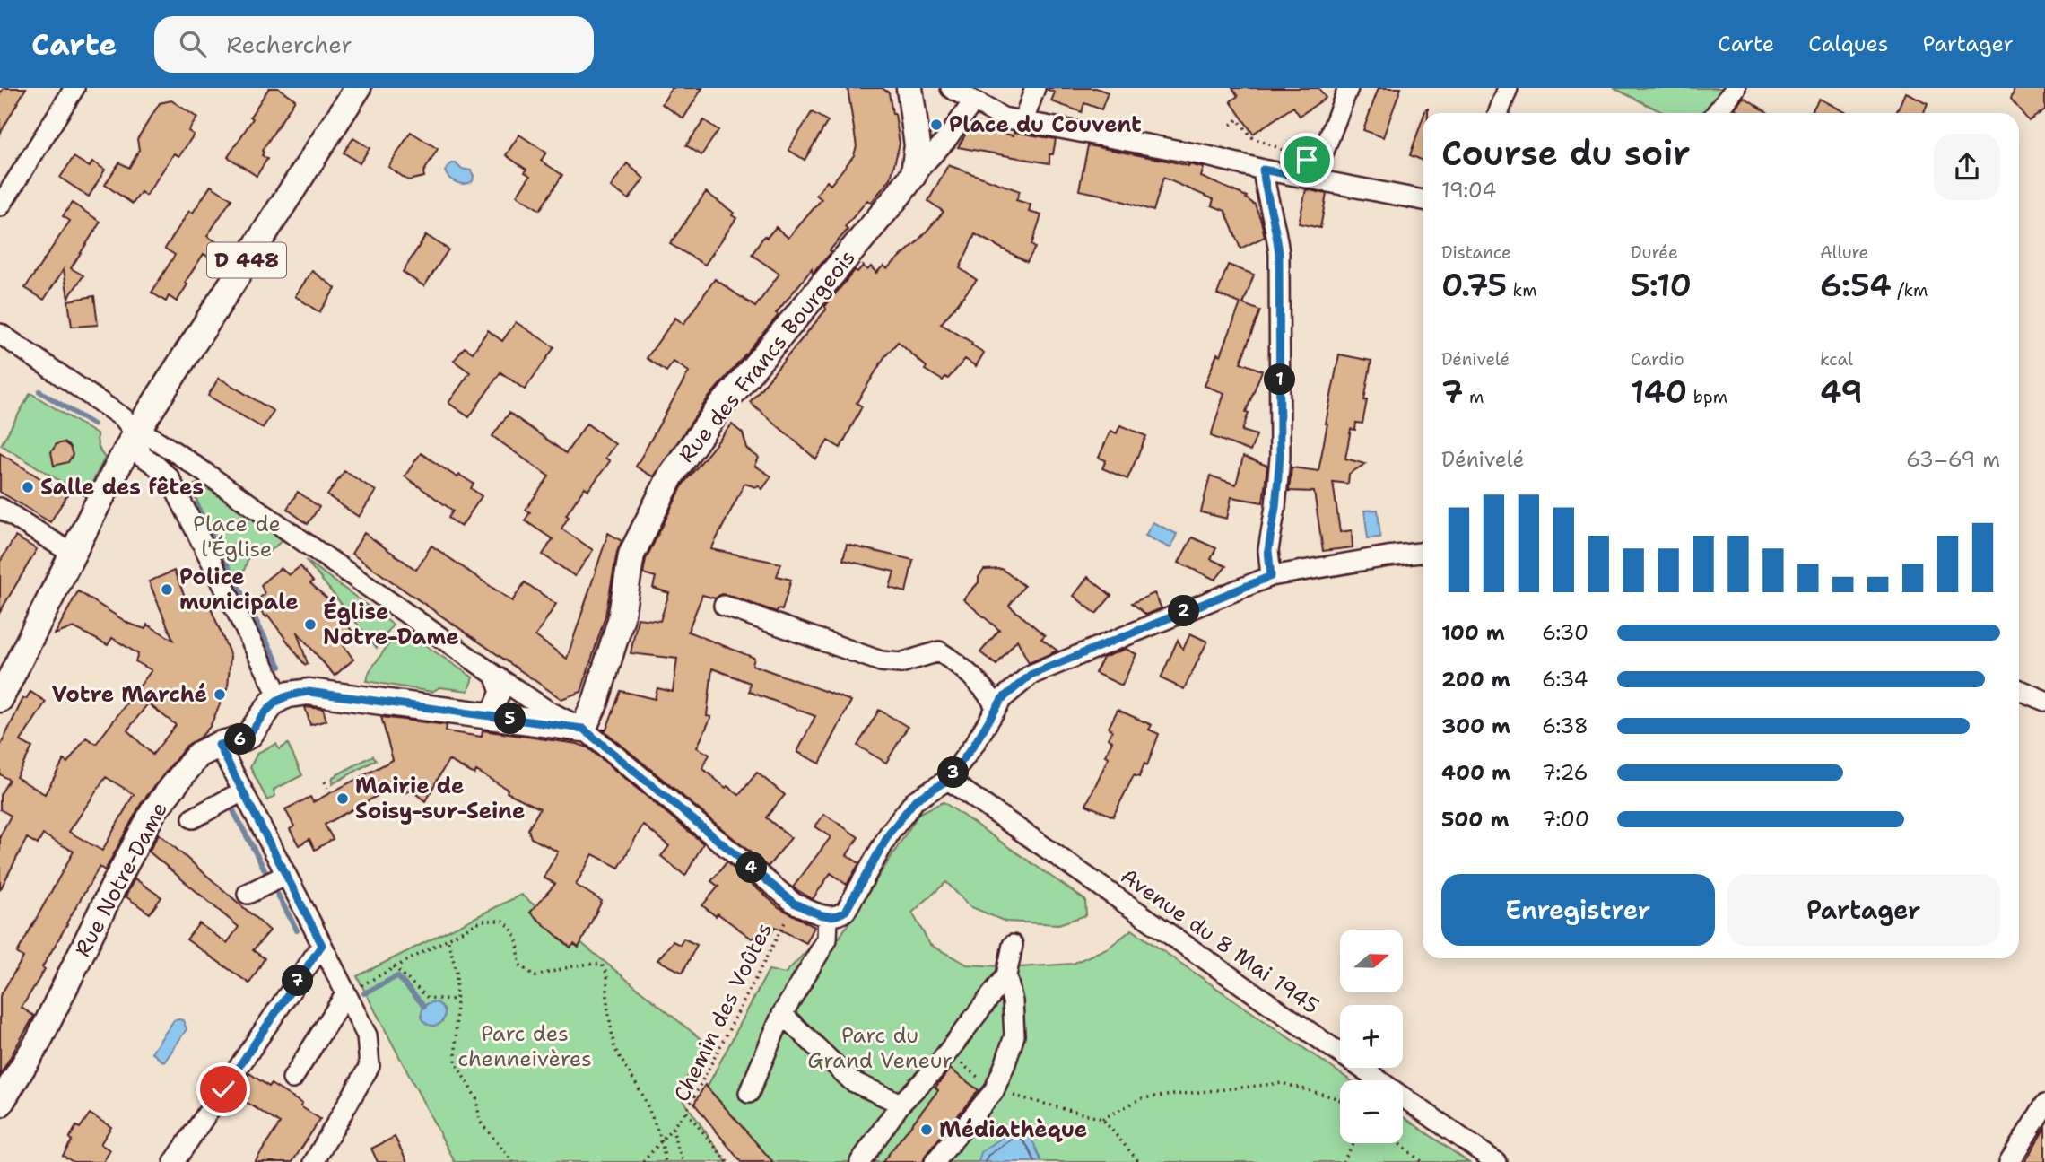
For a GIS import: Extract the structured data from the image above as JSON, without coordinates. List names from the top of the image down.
{
  "streets": {
    "main road": ["D 448", "Rue des Francs Bourgeois", "Rue Notre-Dame"],
    "street": ["Avenue du 8 Mai 1945"],
    "path": ["Chemin des Voûtes"]
  },
  "parks": ["Place de l'Église", "Parc des chenneivères", "Parc du Grand Veneur"],
  "places": [
    "Place du Couvent",
    "Salle des fêtes",
    "Police municipale",
    "Église Notre-Dame",
    "Votre Marché",
    "Mairie de Soisy-sur-Seine",
    "Médiathèque"
  ],
  "north": "right",
  "page": {
    "header": "Carte",
    "search": "Rechercher",
    "nav": ["Carte", "Calques", "Partager"],
    "heading": ["Course du soir", "19:04"],
    "stats": [
      ["Distance", "0.75 km"],
      ["Durée", "5:10"],
      ["Allure", "6:54 /km"],
      ["Dénivelé", "7 m"],
      ["Cardio", "140 bpm"],
      ["kcal", "49"]
    ],
    "pins": [
      "1",
      "2",
      "5",
      "6",
      "3",
      "4",
      "7"
    ],
    "chart": ["Dénivelé", "63–69 m"],
    "list": [
      {
        "name": "100 m",
        "note": "6:30"
      },
      {
        "name": "200 m",
        "note": "6:34"
      },
      {
        "name": "300 m",
        "note": "6:38"
      },
      {
        "name": "400 m",
        "note": "7:26"
      },
      {
        "name": "500 m",
        "note": "7:00"
      }
    ],
    "buttons": ["Enregistrer", "Partager"],
    "map_buttons": ["+", "−"]
  }
}
